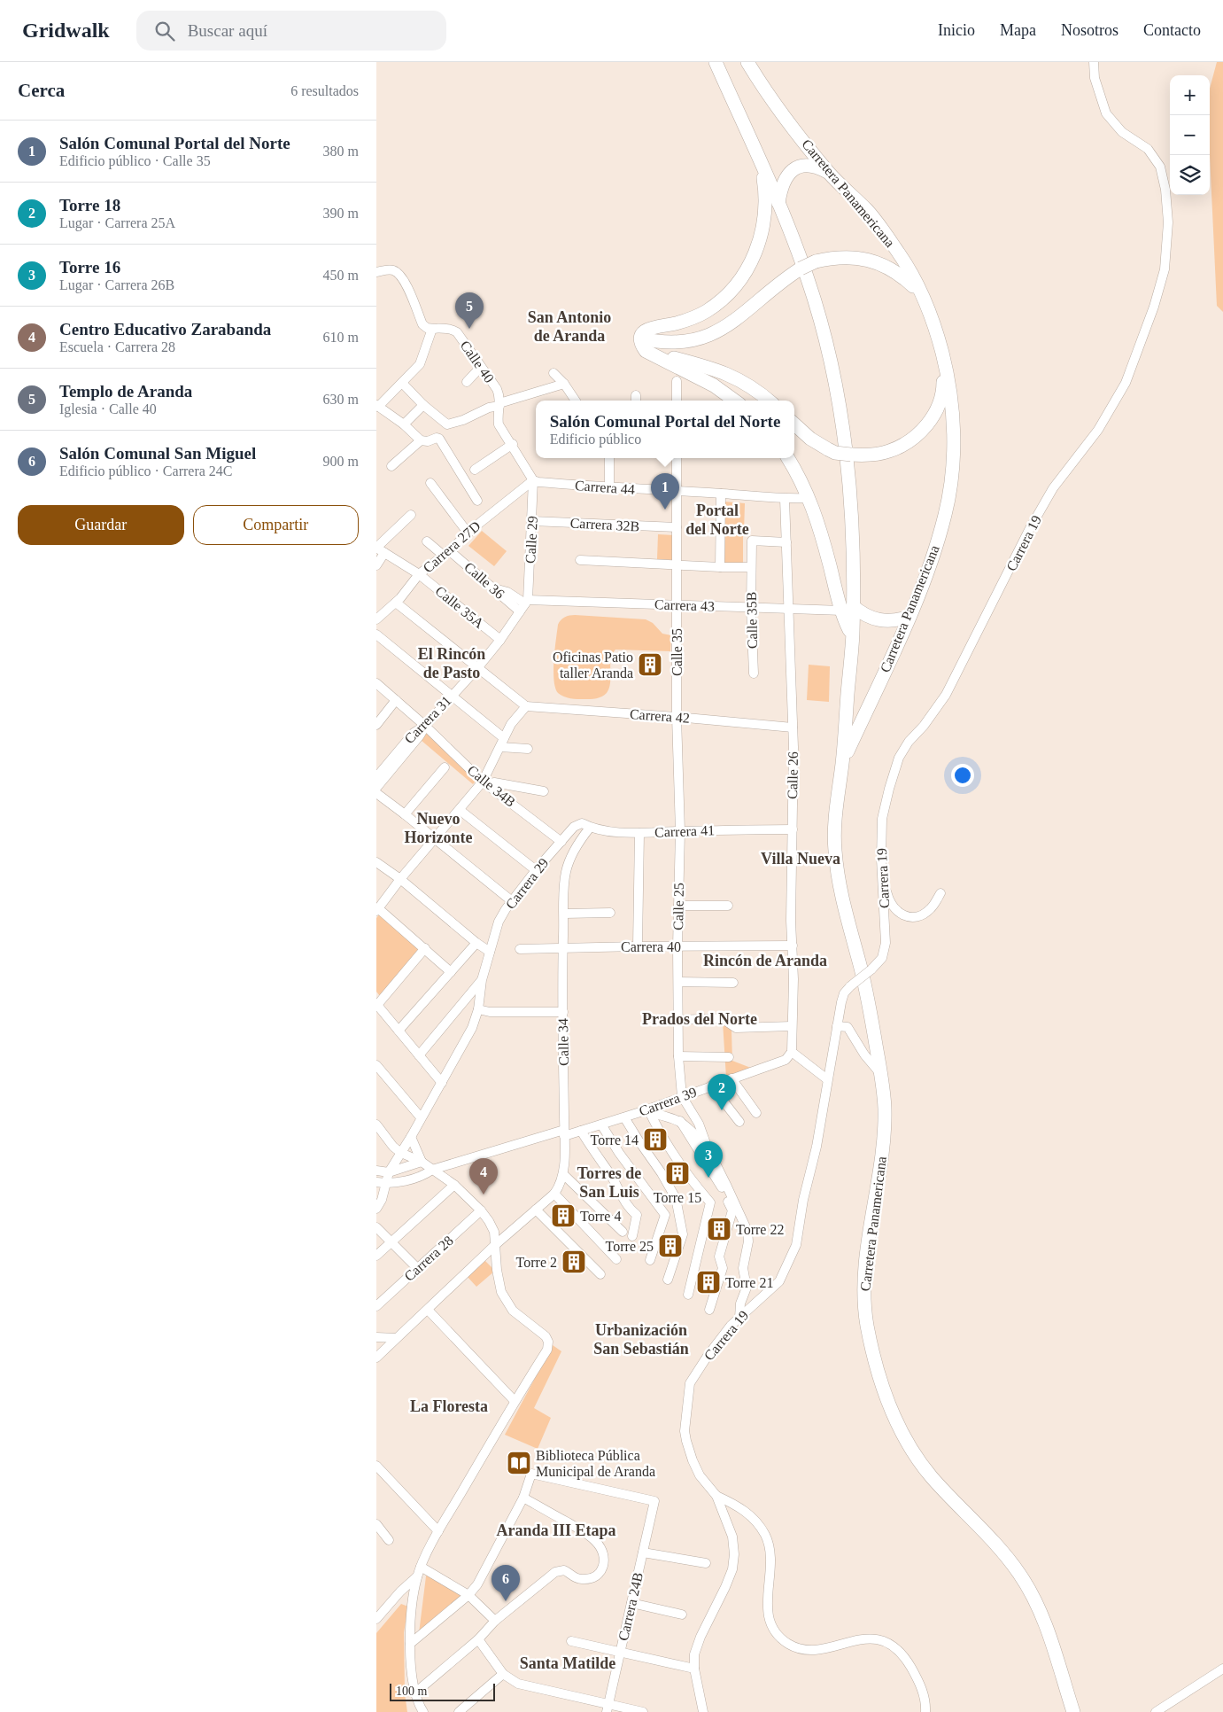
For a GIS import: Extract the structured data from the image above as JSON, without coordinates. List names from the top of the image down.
{
  "streets": {
    "highway": ["Carretera Panamericana"],
    "street": [
      "Calle 40",
      "Carrera 44",
      "Carrera 32B",
      "Calle 29",
      "Carrera 19",
      "Carrera 27D",
      "Calle 36",
      "Carrera 43",
      "Calle 35A",
      "Calle 35B",
      "Calle 35",
      "Carrera 42",
      "Carrera 31",
      "Calle 26",
      "Calle 34B",
      "Carrera 41",
      "Carrera 29",
      "Calle 25",
      "Carrera 40",
      "Calle 34",
      "Carrera 39",
      "Carrera 28",
      "Carrera 24B"
    ]
  },
  "crossings": [
    ["Carretera Panamericana", "Carrera 43"],
    ["Calle 40", "Carrera 44"],
    ["Calle 40", "Calle 29"],
    ["Calle 40", "Carrera 27D"],
    ["Carrera 44", "Calle 29"],
    ["Carrera 44", "Carrera 27D"],
    ["Carrera 44", "Calle 35"],
    ["Carrera 44", "Calle 26"],
    ["Carrera 32B", "Calle 29"],
    ["Carrera 32B", "Calle 35"],
    ["Calle 29", "Carrera 27D"],
    ["Calle 29", "Calle 36"],
    ["Calle 29", "Carrera 43"],
    ["Calle 29", "Carrera 31"],
    ["Carrera 27D", "Calle 36"],
    ["Carrera 27D", "Calle 35A"],
    ["Calle 36", "Carrera 43"],
    ["Calle 36", "Carrera 31"],
    ["Carrera 43", "Calle 35B"],
    ["Carrera 43", "Calle 35"],
    ["Carrera 43", "Carrera 31"],
    ["Carrera 43", "Calle 26"],
    ["Calle 35A", "Carrera 31"],
    ["Calle 35B", "Calle 26"],
    ["Calle 35", "Carrera 42"],
    ["Calle 35", "Calle 25"],
    ["Carrera 42", "Calle 26"],
    ["Carrera 42", "Calle 25"],
    ["Carrera 31", "Calle 34B"],
    ["Calle 26", "Carrera 41"],
    ["Calle 26", "Carrera 40"],
    ["Calle 26", "Carrera 39"],
    ["Calle 34B", "Carrera 29"],
    ["Carrera 41", "Carrera 29"],
    ["Carrera 41", "Calle 25"],
    ["Carrera 41", "Calle 34"],
    ["Carrera 29", "Carrera 39"],
    ["Calle 25", "Carrera 40"],
    ["Calle 25", "Carrera 39"],
    ["Carrera 40", "Calle 34"],
    ["Calle 34", "Carrera 39"]
  ],
  "districts": [
    "San Antonio de Aranda",
    "Portal del Norte",
    "El Rincón de Pasto",
    "Nuevo Horizonte",
    "Villa Nueva",
    "Rincón de Aranda",
    "Prados del Norte",
    "Torres de San Luis",
    "Urbanización San Sebastián",
    "La Floresta",
    "Aranda III Etapa",
    "Santa Matilde"
  ],
  "places": {
    "building": [
      "Oficinas Patio taller Aranda",
      "Torre 14",
      "Torre 15",
      "Torre 4",
      "Torre 22",
      "Torre 25",
      "Torre 2",
      "Torre 21"
    ],
    "library": ["Biblioteca Pública Municipal de Aranda"]
  },
  "scale_bar": "100 m",
  "page": {
    "header": "Gridwalk",
    "search": "Buscar aquí",
    "nav": [
      "Inicio",
      "Mapa",
      "Nosotros",
      "Contacto"
    ],
    "heading": ["Cerca", "6 resultados"],
    "map_buttons": ["+", "−"],
    "list": [
      {
        "mark": "1",
        "name": "Salón Comunal Portal del Norte",
        "note": "Edificio público · Calle 35",
        "value": "380 m"
      },
      {
        "mark": "2",
        "name": "Torre 18",
        "note": "Lugar · Carrera 25A",
        "value": "390 m"
      },
      {
        "mark": "3",
        "name": "Torre 16",
        "note": "Lugar · Carrera 26B",
        "value": "450 m"
      },
      {
        "mark": "4",
        "name": "Centro Educativo Zarabanda",
        "note": "Escuela · Carrera 28",
        "value": "610 m"
      },
      {
        "mark": "5",
        "name": "Templo de Aranda",
        "note": "Iglesia · Calle 40",
        "value": "630 m"
      },
      {
        "mark": "6",
        "name": "Salón Comunal San Miguel",
        "note": "Edificio público · Carrera 24C",
        "value": "900 m"
      }
    ],
    "pins": [
      "5",
      "1",
      "2",
      "3",
      "4",
      "6"
    ],
    "popup": ["Salón Comunal Portal del Norte", "Edificio público"],
    "buttons": ["Guardar", "Compartir"],
    "scale": "100 m"
  }
}
